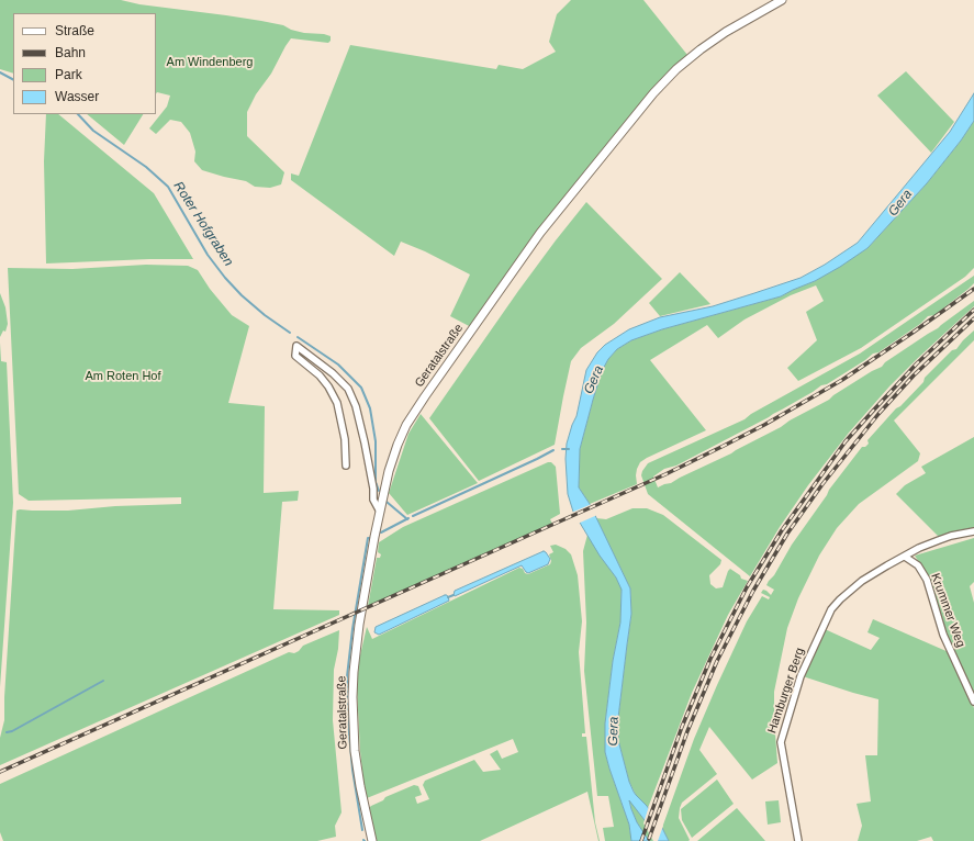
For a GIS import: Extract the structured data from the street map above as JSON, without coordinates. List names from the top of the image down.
{
  "streets": {
    "street": ["Geratalstraße", "Krummer Weg", "Hamburger Berg"]
  },
  "crossings": [
    ["Krummer Weg", "Hamburger Berg"]
  ],
  "water": ["Gera", "Roter Hofgraben"],
  "parks": ["Am Windenberg", "Am Roten Hof"],
  "legend": [
    "Straße",
    "Bahn",
    "Park",
    "Wasser"
  ]
}
